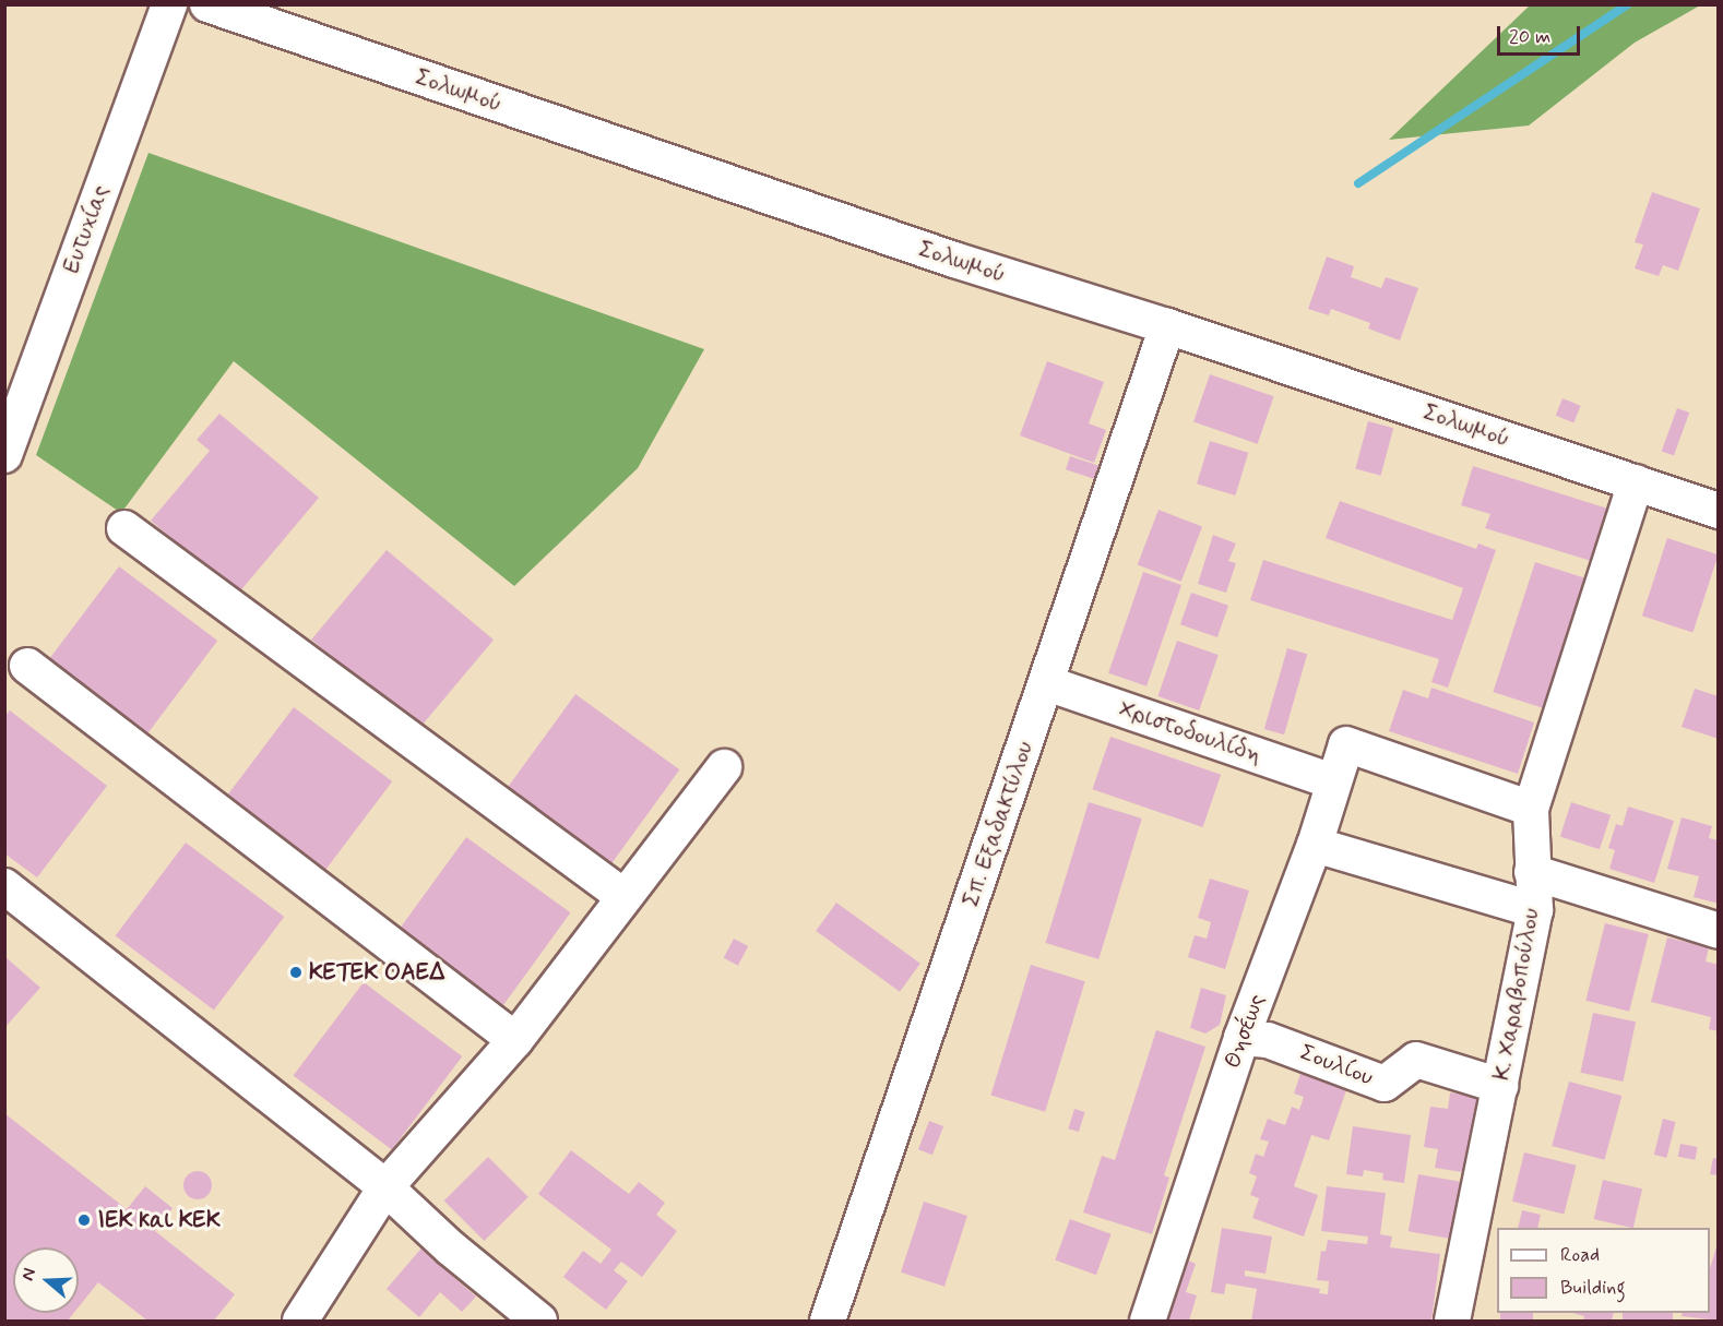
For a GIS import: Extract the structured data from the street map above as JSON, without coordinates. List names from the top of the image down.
{
  "streets": {
    "street": [
      "Σολωμού",
      "Ευτυχίας",
      "Χριστοδουλίδη",
      "Σπ. Εξαδακτύλου",
      "Κ. Χαραβοπούλου",
      "Θησέως",
      "Σουλίου"
    ]
  },
  "crossings": [
    ["Σολωμού", "Σπ. Εξαδακτύλου"],
    ["Σολωμού", "Κ. Χαραβοπούλου"],
    ["Χριστοδουλίδη", "Σπ. Εξαδακτύλου"],
    ["Χριστοδουλίδη", "Θησέως"],
    ["Κ. Χαραβοπούλου", "Θησέως"],
    ["Κ. Χαραβοπούλου", "Σουλίου"],
    ["Θησέως", "Σουλίου"]
  ],
  "places": ["ΚΕΤΕΚ ΟΑΕΔ", "ΙΕΚ και ΚΕΚ"],
  "legend": ["Road", "Building"],
  "scale_bar": "20 m",
  "north": "left"
}
